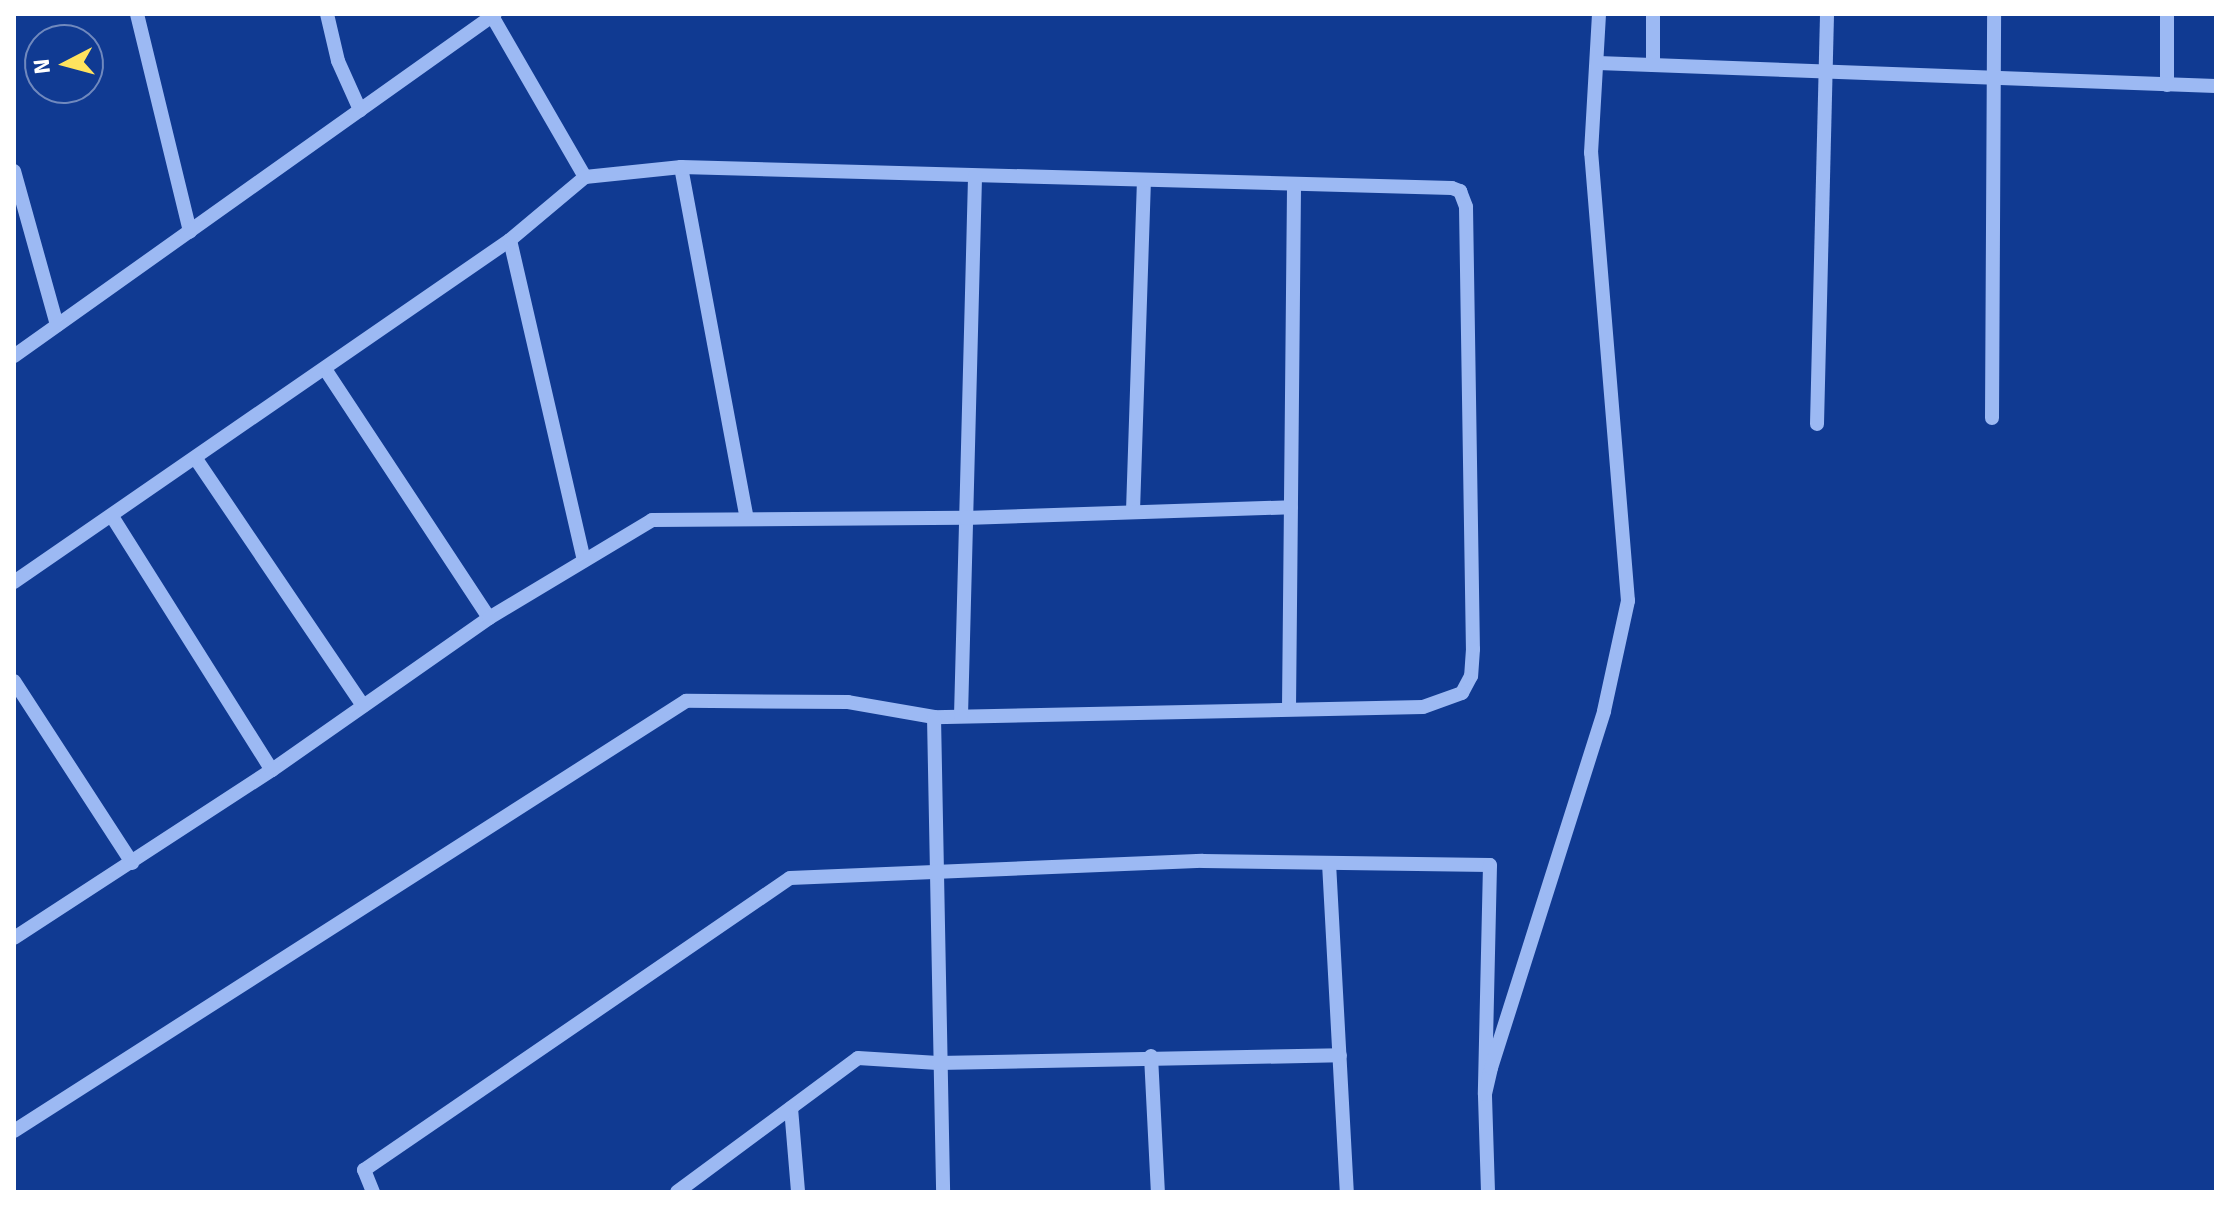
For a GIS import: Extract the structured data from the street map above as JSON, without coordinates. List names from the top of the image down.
{
  "north": "left"
}
